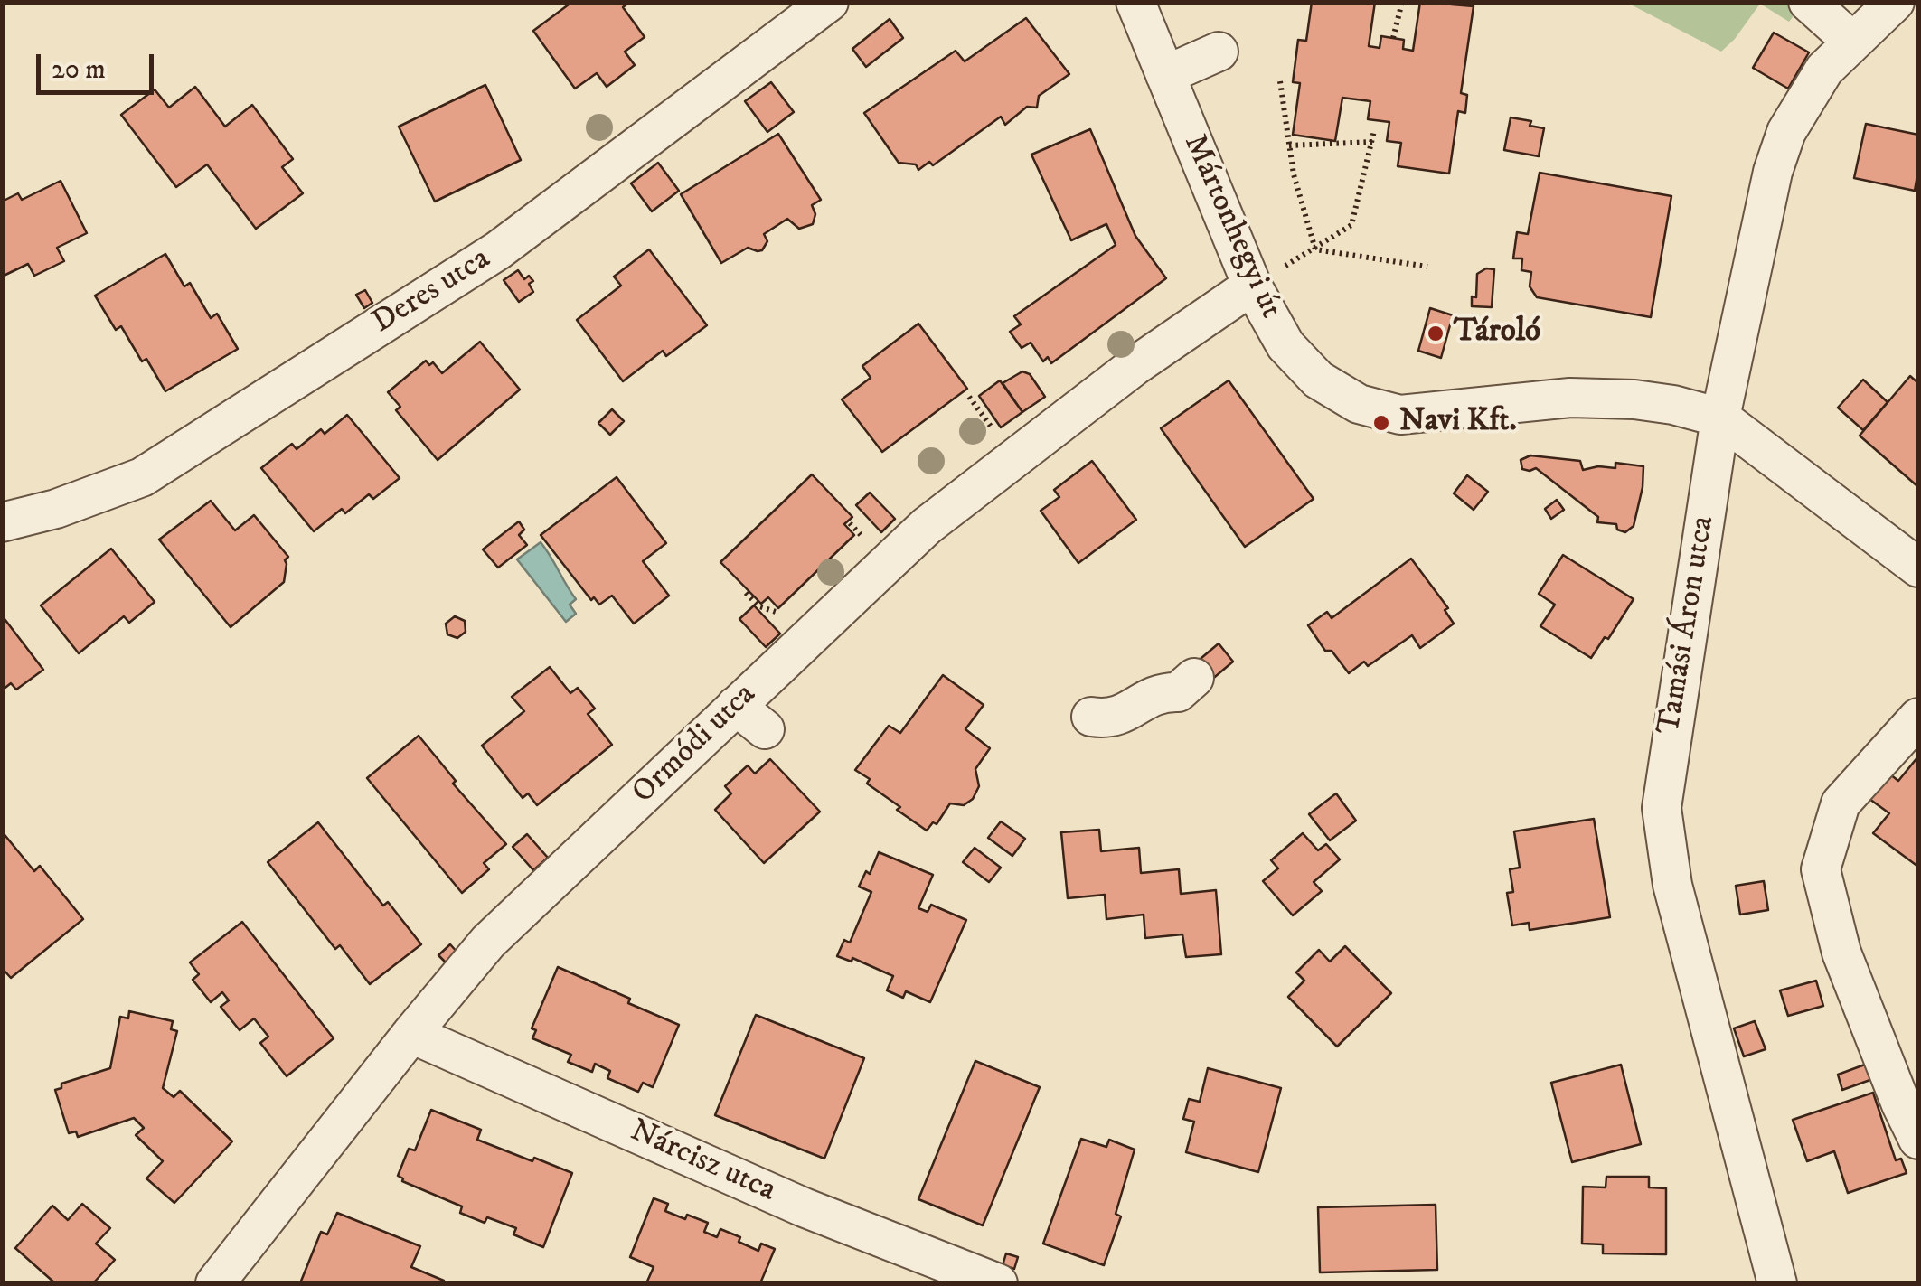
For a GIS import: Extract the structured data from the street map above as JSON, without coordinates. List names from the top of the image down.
{
  "streets": {
    "street": [
      "Mártonhegyi út",
      "Deres utca",
      "Tamási Áron utca",
      "Ormódi utca",
      "Nárcisz utca"
    ]
  },
  "crossings": [
    ["Mártonhegyi út", "Tamási Áron utca"],
    ["Mártonhegyi út", "Ormódi utca"],
    ["Ormódi utca", "Nárcisz utca"]
  ],
  "places": ["Tároló", "Navi Kft."],
  "scale_bar": "20 m"
}
